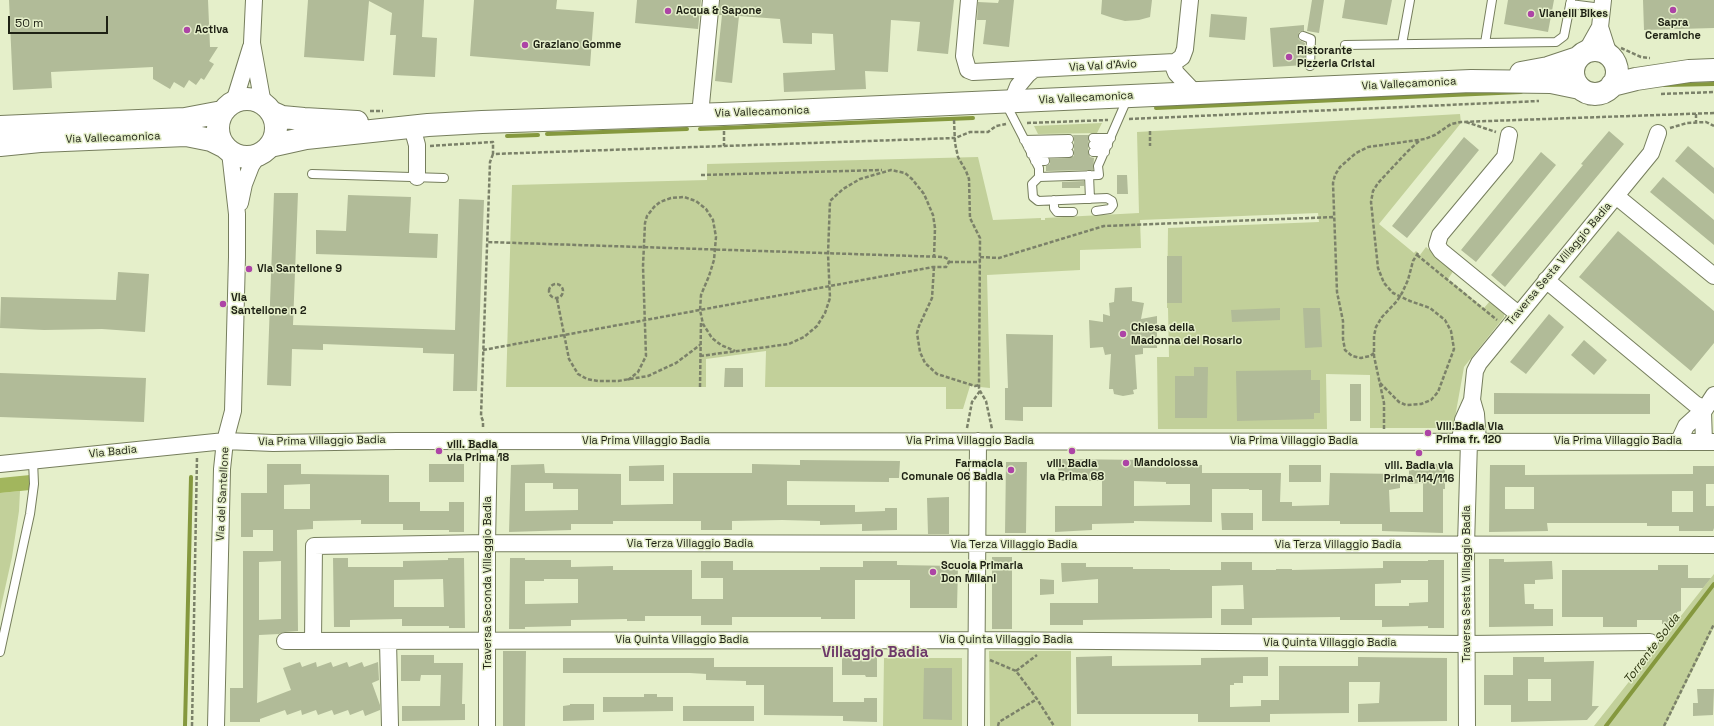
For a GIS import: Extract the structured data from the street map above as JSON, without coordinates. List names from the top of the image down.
{
  "streets": {
    "main road": ["Via Vallecamonica"],
    "street": [
      "Via Val d'Avio",
      "Traversa Sesta Villaggio Badia",
      "Via Prima Villaggio Badia",
      "Via Badia",
      "Via del Santellone",
      "Via Terza Villaggio Badia",
      "Traversa Seconda Villaggio Badia",
      "Via Quinta Villaggio Badia"
    ]
  },
  "crossings": [
    ["Via Vallecamonica", "Via del Santellone"],
    ["Traversa Sesta Villaggio Badia", "Via Prima Villaggio Badia"],
    ["Traversa Sesta Villaggio Badia", "Via Terza Villaggio Badia"],
    ["Traversa Sesta Villaggio Badia", "Via Quinta Villaggio Badia"],
    ["Via Prima Villaggio Badia", "Via Badia"],
    ["Via Prima Villaggio Badia", "Via del Santellone"],
    ["Via Prima Villaggio Badia", "Traversa Seconda Villaggio Badia"],
    ["Via Badia", "Via del Santellone"],
    ["Via Terza Villaggio Badia", "Traversa Seconda Villaggio Badia"],
    ["Via Terza Villaggio Badia", "Via Quinta Villaggio Badia"],
    ["Traversa Seconda Villaggio Badia", "Via Quinta Villaggio Badia"]
  ],
  "districts": ["Villaggio Badia"],
  "water": ["Torrente Solda"],
  "places": [
    "Sapra Ceramiche",
    "Acqua & Sapone",
    "Vianelli Bikes",
    "Activa",
    "Graziano Gomme",
    "Ristorante Pizzeria Cristal",
    "Via Santellone 9",
    "Via Santellone n 2",
    "Chiesa della Madonna del Rosario",
    "Vill.Badia Via Prima fr. 120",
    "vill. Badia via Prima 18",
    "vill. Badia via Prima 68",
    "vill. Badia via Prima 114/116",
    "Mandolossa",
    "Farmacia Comunale 06 Badia",
    "Scuola Primaria Don Milani"
  ],
  "scale_bar": "50 m"
}
